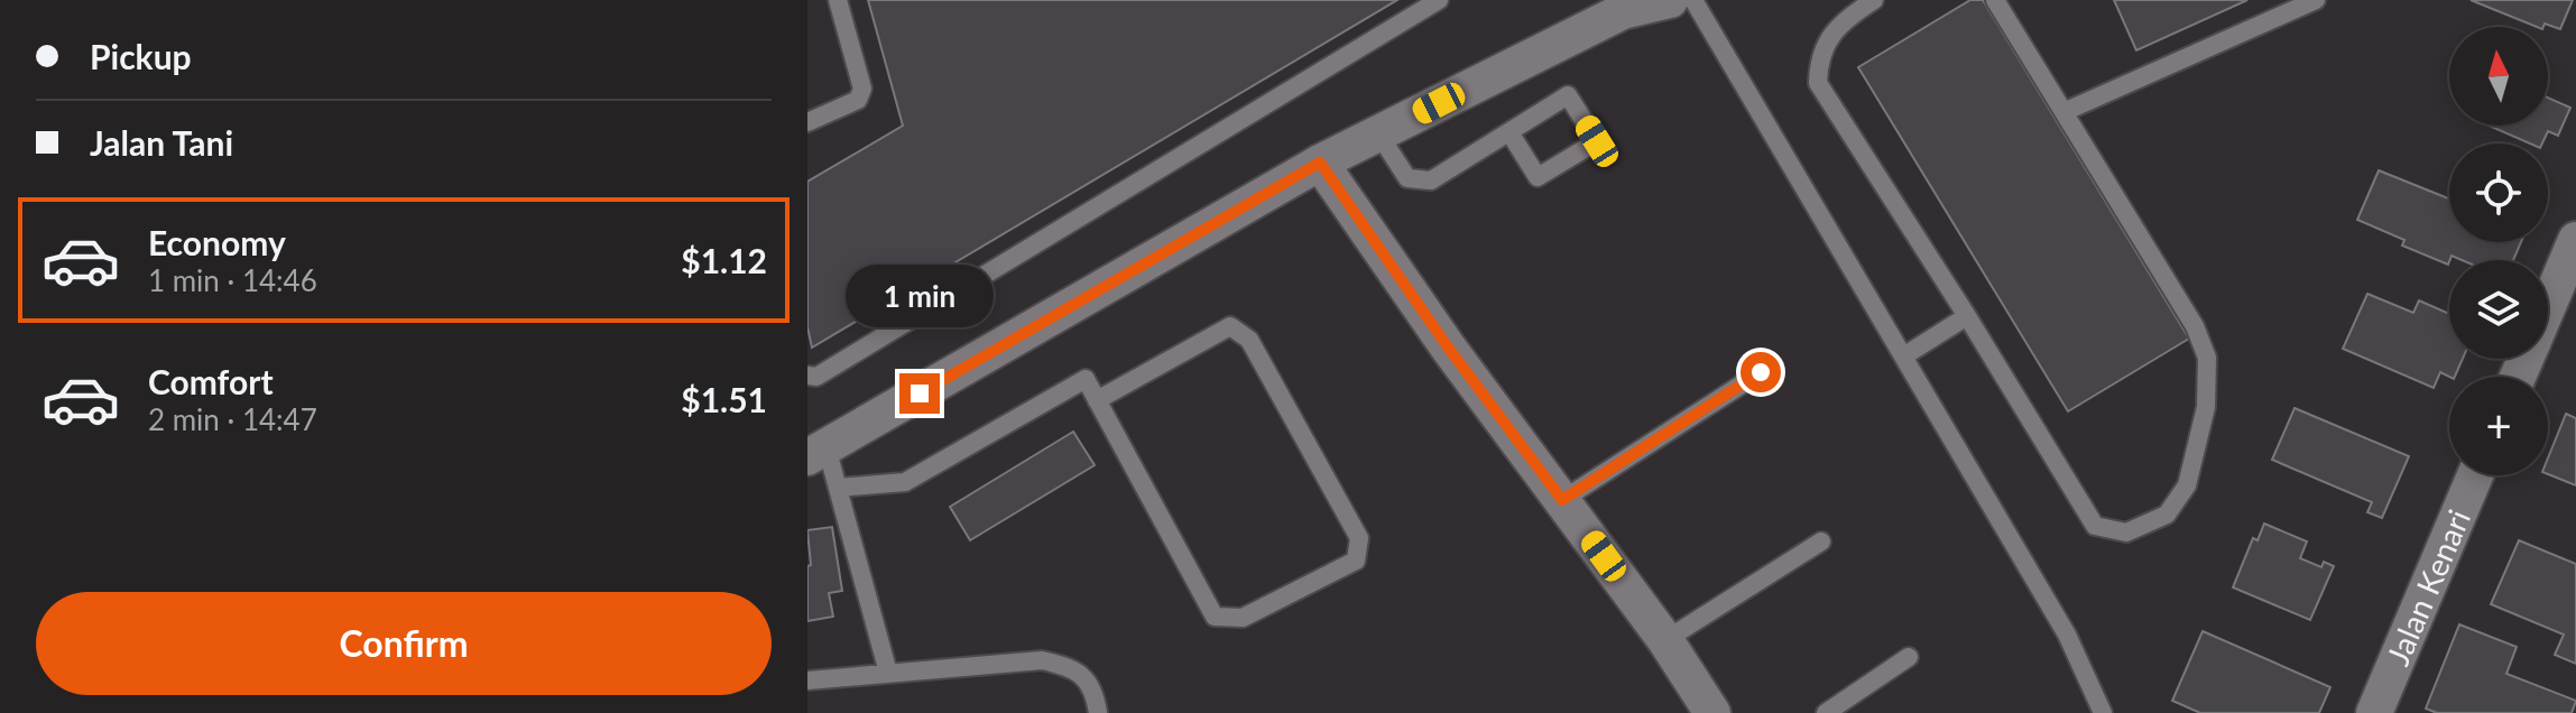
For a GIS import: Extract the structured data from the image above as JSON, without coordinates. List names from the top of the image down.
{
  "streets": {
    "street": ["Jalan Kenari"]
  },
  "north": "top",
  "page": {
    "banner": ["Pickup", "Jalan Tani"],
    "map_buttons": "+",
    "list": [
      {
        "name": "Economy",
        "note": "1 min · 14:46",
        "value": "$1.12"
      },
      {
        "name": "Comfort",
        "note": "2 min · 14:47",
        "value": "$1.51"
      }
    ],
    "bubble": "1 min",
    "buttons": "Confirm"
  }
}
